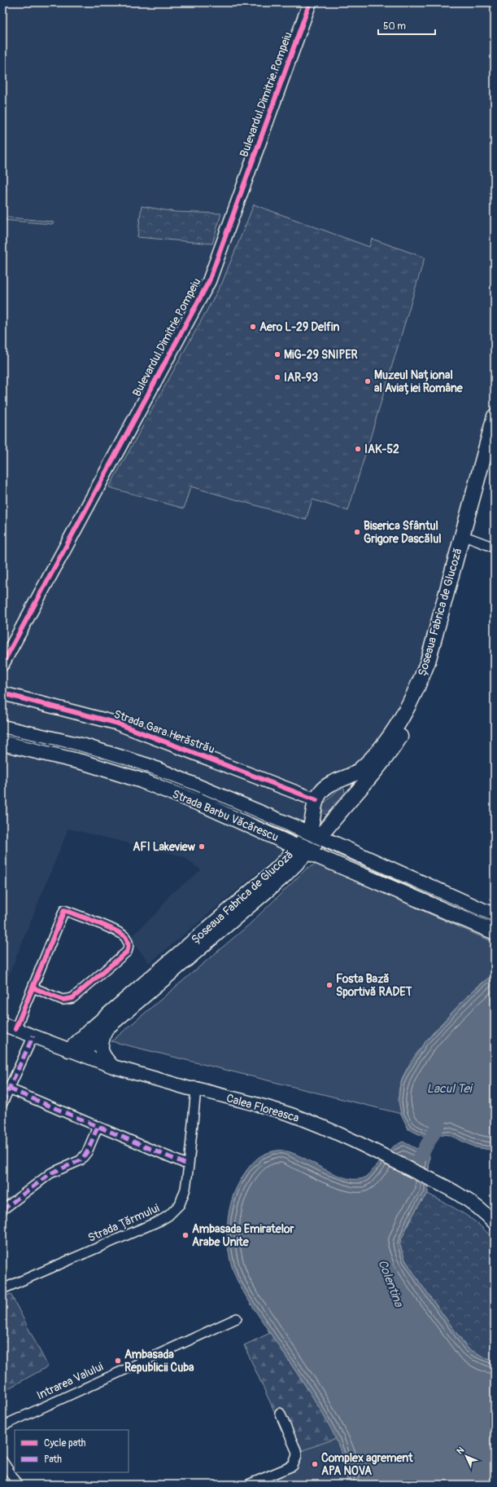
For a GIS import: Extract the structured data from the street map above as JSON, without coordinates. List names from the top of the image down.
{
  "streets": {
    "main road": [
      "Bulevardul Dimitrie Pompeiu",
      "Șoseaua Fabrica de Glucoză",
      "Strada Gara Herăstrău",
      "Strada Barbu Văcărescu",
      "Calea Floreasca"
    ],
    "street": ["Strada Țărmului", "Intrarea Valului"]
  },
  "crossings": [
    ["Șoseaua Fabrica de Glucoză", "Strada Gara Herăstrău"],
    ["Șoseaua Fabrica de Glucoză", "Strada Barbu Văcărescu"],
    ["Șoseaua Fabrica de Glucoză", "Calea Floreasca"],
    ["Calea Floreasca", "Strada Țărmului"]
  ],
  "water": ["Lacul Tei", "Colentina"],
  "places": [
    "Aero L-29 Delfin",
    "MiG-29 SNIPER",
    "IAR-93",
    "Muzeul Național al Aviației Române",
    "IAK-52",
    "Biserica Sfântul Grigore Dascălul",
    "AFI Lakeview",
    "Fosta Bază Sportivă RADET",
    "Ambasada Emiratelor Arabe Unite",
    "Ambasada Republicii Cuba",
    "Complex agrement APA NOVA"
  ],
  "legend": ["Cycle path", "Path"],
  "scale_bar": "50 m",
  "north": "top left"
}
